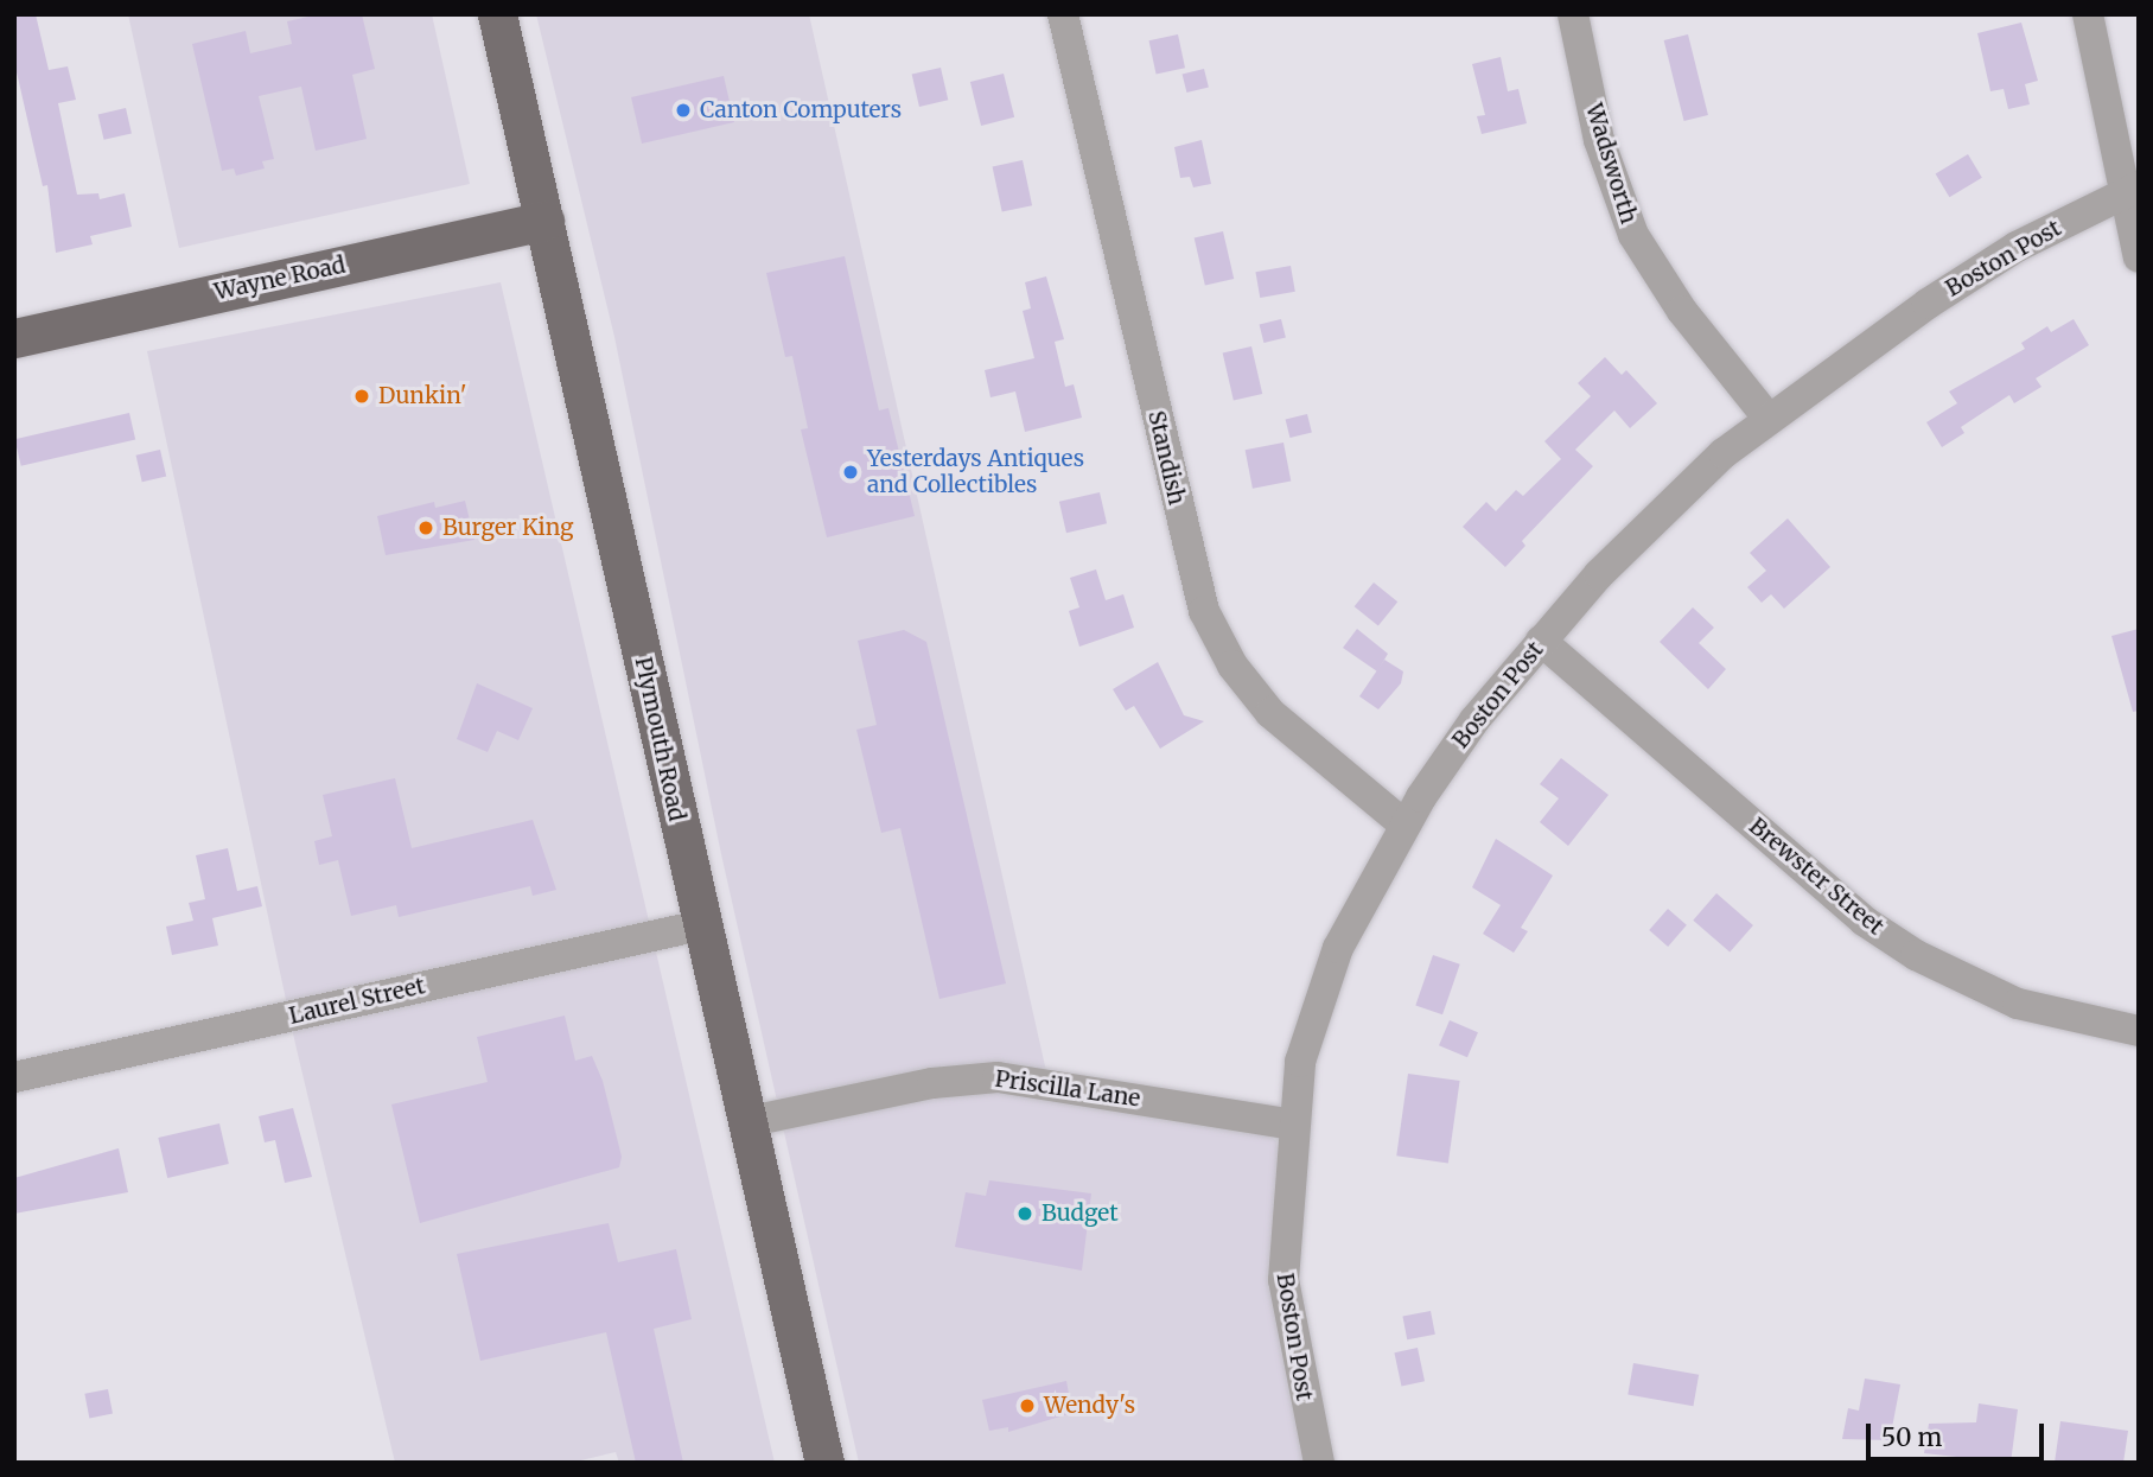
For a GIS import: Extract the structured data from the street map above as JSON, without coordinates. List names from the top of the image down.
{
  "streets": {
    "main road": ["Wayne Road", "Plymouth Road"],
    "street": [
      "Wadsworth",
      "Boston Post",
      "Standish",
      "Brewster Street",
      "Laurel Street",
      "Priscilla Lane"
    ]
  },
  "crossings": [
    ["Wadsworth", "Boston Post"],
    ["Boston Post", "Standish"],
    ["Boston Post", "Brewster Street"],
    ["Boston Post", "Priscilla Lane"],
    ["Wayne Road", "Plymouth Road"],
    ["Plymouth Road", "Laurel Street"],
    ["Plymouth Road", "Priscilla Lane"]
  ],
  "places": [
    "Canton Computers",
    "Dunkin'",
    "Yesterdays Antiques and Collectibles",
    "Burger King",
    "Budget",
    "Wendy's"
  ],
  "scale_bar": "50 m"
}
